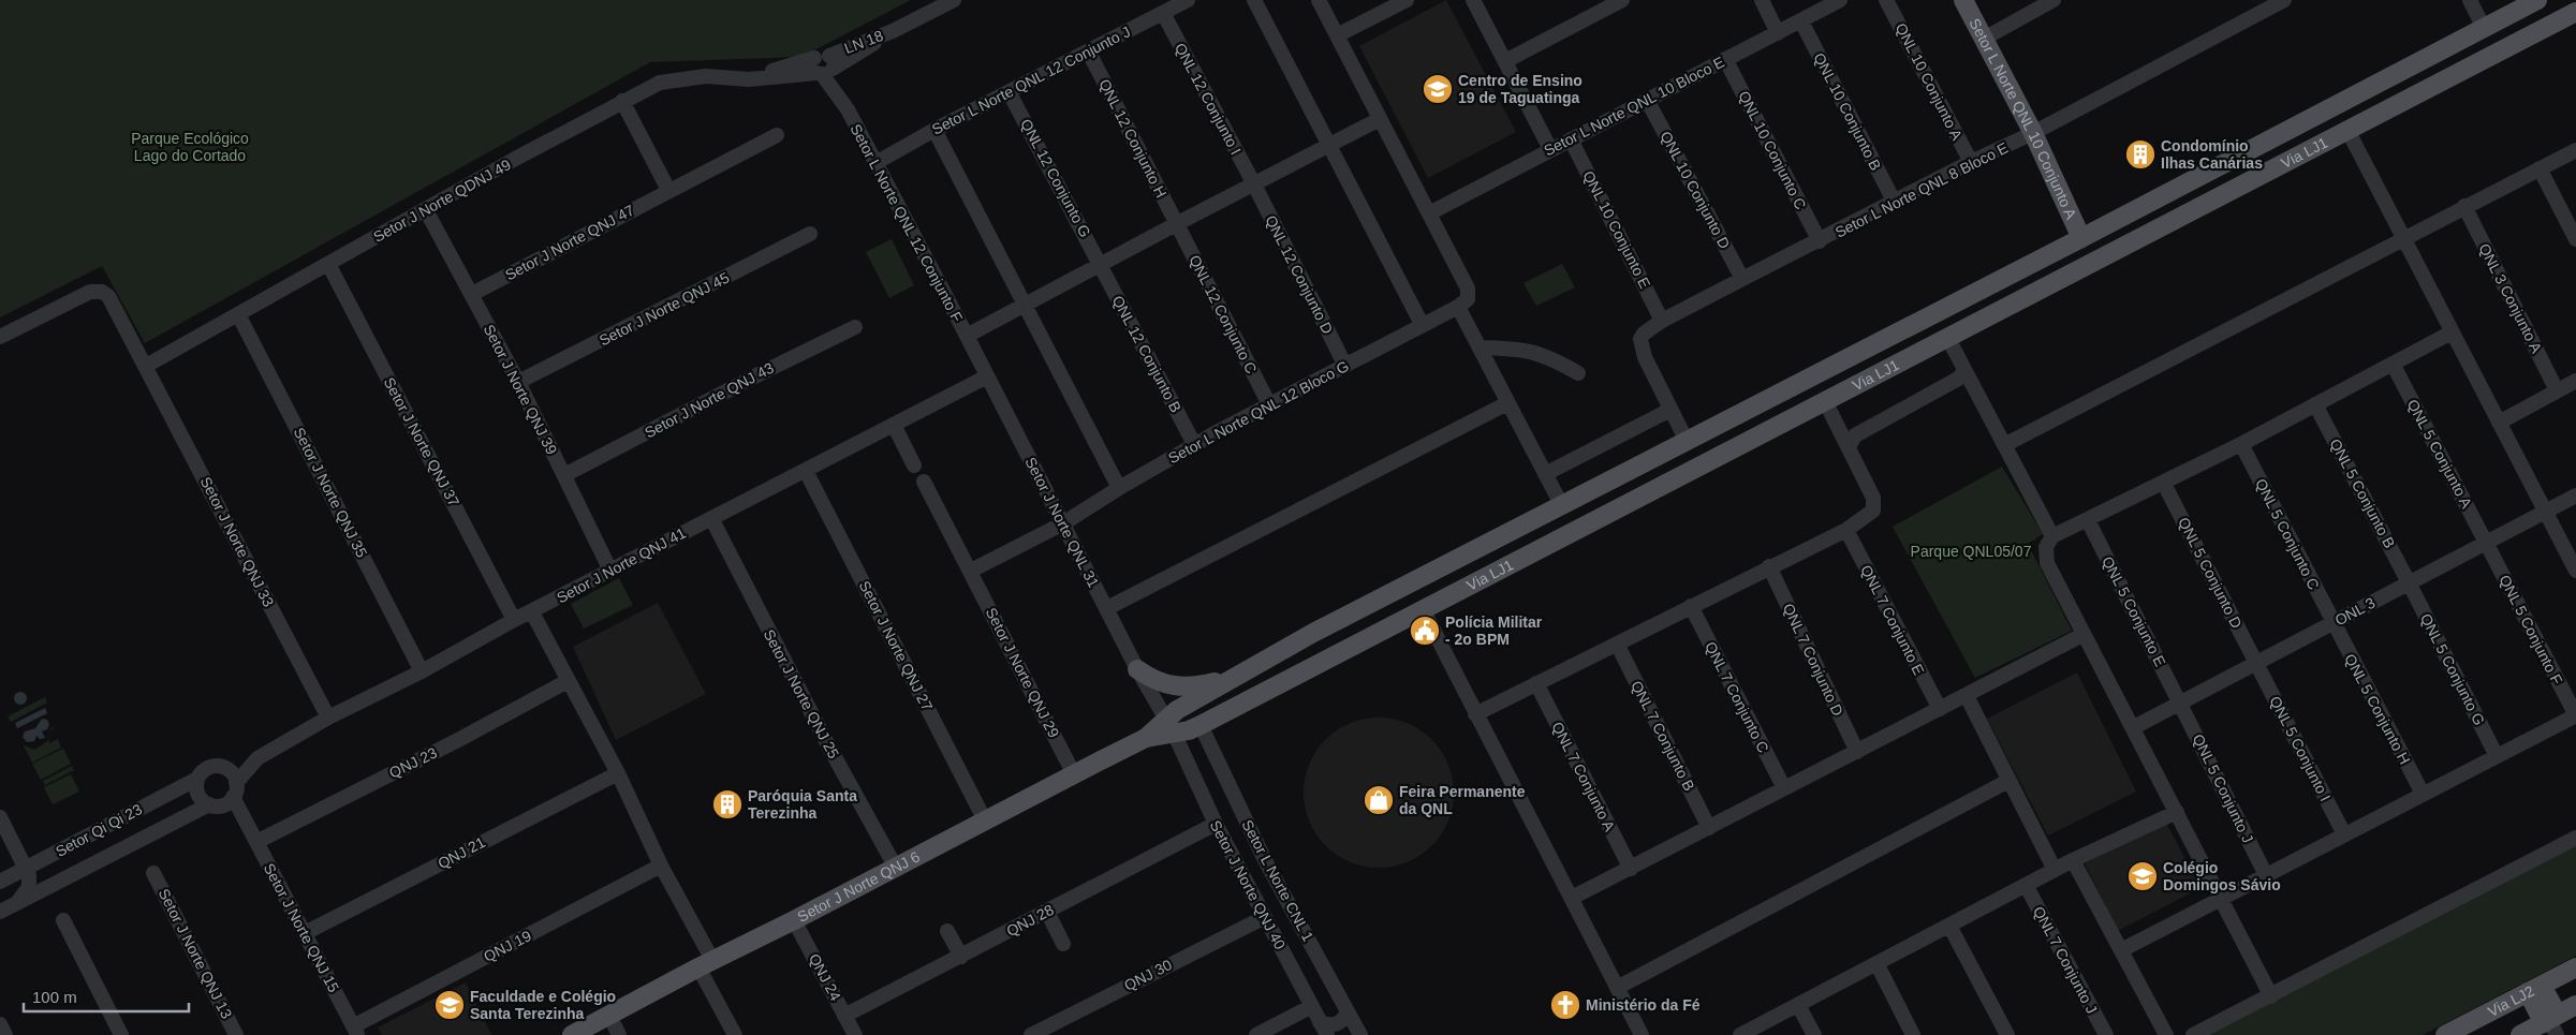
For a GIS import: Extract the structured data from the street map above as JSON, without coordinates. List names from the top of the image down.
{
  "streets": {
    "main road": [
      "Setor L Norte QNL 10 Conjunto A",
      "Via LJ1",
      "Setor J Norte QNJ 6",
      "Via LJ2"
    ],
    "street": [
      "LN 18",
      "Setor L Norte QNL 12 Conjunto J",
      "QNL 10 Conjunto A",
      "QNL 12 Conjunto I",
      "Setor L Norte QNL 10 Bloco E",
      "QNL 10 Conjunto B",
      "QNL 12 Conjunto H",
      "QNL 10 Conjunto C",
      "QNL 12 Conjunto G",
      "QNL 10 Conjunto D",
      "Setor L Norte QNL 8 Bloco E",
      "Setor J Norte QDNJ 49",
      "Setor L Norte QNL 12 Conjunto F",
      "QNL 10 Conjunto E",
      "Setor J Norte QNJ 47",
      "QNL 12 Conjunto D",
      "QNL 3 Conjunto A",
      "Setor J Norte QNJ 45",
      "QNL 12 Conjunto C",
      "QNL 12 Conjunto B",
      "Setor J Norte QNJ 39",
      "Setor J Norte QNJ 43",
      "Setor L Norte QNL 12 Bloco G",
      "Setor J Norte QNJ 37",
      "QNL 5 Conjunto A",
      "Setor J Norte QNJ 35",
      "QNL 5 Conjunto B",
      "Setor J Norte QNL 31",
      "QNL 5 Conjunto C",
      "Setor J Norte QNJ 33",
      "Setor J Norte QNJ 41",
      "QNL 5 Conjunto D",
      "QNL 5 Conjunto E",
      "ONL 3",
      "QNL 7 Conjunto E",
      "QNL 5 Conjunto F",
      "Setor J Norte QNJ 27",
      "QNL 7 Conjunto D",
      "QNL 5 Conjunto G",
      "Setor J Norte QNJ 29",
      "Setor J Norte QNJ 25",
      "QNL 7 Conjunto C",
      "QNL 5 Conjunto H",
      "QNL 7 Conjunto B",
      "QNL 5 Conjunto I",
      "QNJ 23",
      "QNL 7 Conjunto A",
      "QNL 5 Conjunto J",
      "Setor Qi Qi 23",
      "QNJ 21",
      "Setor L Norte CNL 1",
      "Setor J Norte QNJ 40",
      "QNJ 28",
      "Setor J Norte QNJ 15",
      "QNJ 19",
      "Setor J Norte QNJ 13",
      "QNL 7 Conjunto J",
      "QNJ 30",
      "QNJ 24"
    ]
  },
  "crossings": [
    ["LN 18", "Setor J Norte QDNJ 49"],
    ["LN 18", "Setor L Norte QNL 12 Conjunto F"],
    ["Setor L Norte QNL 12 Conjunto J", "QNL 12 Conjunto I"],
    ["Setor L Norte QNL 12 Conjunto J", "QNL 12 Conjunto H"],
    ["Setor L Norte QNL 12 Conjunto J", "QNL 12 Conjunto G"],
    ["Setor L Norte QNL 12 Conjunto J", "Setor L Norte QNL 12 Conjunto F"],
    ["QNL 10 Conjunto A", "Setor L Norte QNL 8 Bloco E"],
    ["QNL 12 Conjunto I", "QNL 12 Conjunto D"],
    ["Setor L Norte QNL 10 Bloco E", "QNL 10 Conjunto B"],
    ["Setor L Norte QNL 10 Bloco E", "QNL 10 Conjunto C"],
    ["Setor L Norte QNL 10 Bloco E", "QNL 10 Conjunto D"],
    ["Setor L Norte QNL 10 Bloco E", "QNL 10 Conjunto E"],
    ["QNL 10 Conjunto B", "Setor L Norte QNL 8 Bloco E"],
    ["Setor L Norte QNL 10 Conjunto A", "Via LJ1"],
    ["Setor L Norte QNL 10 Conjunto A", "Setor L Norte QNL 8 Bloco E"],
    ["QNL 12 Conjunto H", "QNL 12 Conjunto C"],
    ["QNL 10 Conjunto C", "Setor L Norte QNL 8 Bloco E"],
    ["Via LJ1", "Setor L Norte CNL 1"],
    ["Via LJ1", "Setor J Norte QNJ 40"],
    ["Via LJ1", "Setor J Norte QNJ 6"],
    ["QNL 12 Conjunto G", "QNL 12 Conjunto B"],
    ["QNL 10 Conjunto D", "Setor L Norte QNL 8 Bloco E"],
    ["Setor L Norte QNL 8 Bloco E", "QNL 10 Conjunto E"],
    ["Setor J Norte QDNJ 49", "Setor J Norte QNJ 39"],
    ["Setor J Norte QDNJ 49", "Setor J Norte QNJ 37"],
    ["Setor J Norte QDNJ 49", "Setor J Norte QNJ 35"],
    ["Setor J Norte QDNJ 49", "Setor J Norte QNJ 33"],
    ["Setor L Norte QNL 12 Conjunto F", "Setor J Norte QNL 31"],
    ["Setor L Norte QNL 12 Conjunto F", "Setor J Norte QNJ 41"],
    ["Setor J Norte QNJ 47", "Setor J Norte QNJ 39"],
    ["QNL 12 Conjunto D", "Setor L Norte QNL 12 Bloco G"],
    ["Setor J Norte QNJ 45", "Setor J Norte QNJ 39"],
    ["QNL 12 Conjunto C", "Setor L Norte QNL 12 Bloco G"],
    ["QNL 12 Conjunto B", "Setor L Norte QNL 12 Bloco G"],
    ["Setor J Norte QNJ 39", "Setor J Norte QNJ 43"],
    ["Setor J Norte QNJ 39", "Setor J Norte QNJ 41"],
    ["Setor L Norte QNL 12 Bloco G", "Setor J Norte QNL 31"],
    ["Setor J Norte QNJ 37", "Setor J Norte QNJ 41"],
    ["QNL 5 Conjunto A", "ONL 3"],
    ["QNL 5 Conjunto A", "QNL 5 Conjunto F"],
    ["Setor J Norte QNJ 35", "Setor J Norte QNJ 41"],
    ["QNL 5 Conjunto B", "ONL 3"],
    ["QNL 5 Conjunto B", "QNL 5 Conjunto G"],
    ["Setor J Norte QNL 31", "Setor J Norte QNJ 41"],
    ["Setor J Norte QNL 31", "Setor J Norte QNJ 40"],
    ["QNL 5 Conjunto C", "ONL 3"],
    ["QNL 5 Conjunto C", "QNL 5 Conjunto H"],
    ["Setor J Norte QNJ 33", "Setor J Norte QNJ 41"],
    ["Setor J Norte QNJ 41", "Setor J Norte QNJ 27"],
    ["Setor J Norte QNJ 41", "Setor J Norte QNJ 25"],
    ["QNL 5 Conjunto D", "ONL 3"],
    ["QNL 5 Conjunto D", "QNL 5 Conjunto I"],
    ["QNL 5 Conjunto E", "ONL 3"],
    ["QNL 5 Conjunto E", "QNL 5 Conjunto J"],
    ["ONL 3", "QNL 5 Conjunto F"],
    ["ONL 3", "QNL 5 Conjunto G"],
    ["ONL 3", "QNL 5 Conjunto H"],
    ["ONL 3", "QNL 5 Conjunto I"],
    ["ONL 3", "QNL 5 Conjunto J"],
    ["Setor J Norte QNJ 27", "Setor J Norte QNJ 6"],
    ["Setor J Norte QNJ 29", "Setor J Norte QNJ 6"],
    ["Setor J Norte QNJ 25", "Setor J Norte QNJ 6"],
    ["QNJ 23", "Setor J Norte QNJ 15"],
    ["Setor Qi Qi 23", "Setor J Norte QNJ 15"],
    ["QNJ 21", "Setor J Norte QNJ 15"],
    ["Setor L Norte CNL 1", "QNJ 28"],
    ["Setor J Norte QNJ 40", "Setor J Norte QNJ 6"],
    ["Setor J Norte QNJ 40", "QNJ 28"],
    ["Setor J Norte QNJ 40", "QNJ 30"],
    ["Setor J Norte QNJ 6", "QNJ 24"],
    ["QNJ 28", "QNJ 24"],
    ["Setor J Norte QNJ 15", "QNJ 19"]
  ],
  "parks": ["Parque Ecológico Lago do Cortado", "Parque QNL05/07"],
  "places": {
    "school or university": ["Centro de Ensino 19 de Taguatinga", "Colégio Domingos Sávio", "Faculdade e Colégio Santa Terezinha"],
    "building": ["Condomínio Ilhas Canárias", "Paróquia Santa Terezinha"],
    "public building": ["Polícia Militar - 2o BPM"],
    "shop": ["Feira Permanente da QNL"],
    "church": ["Ministério da Fé"]
  },
  "scale_bar": "100 m"
}
